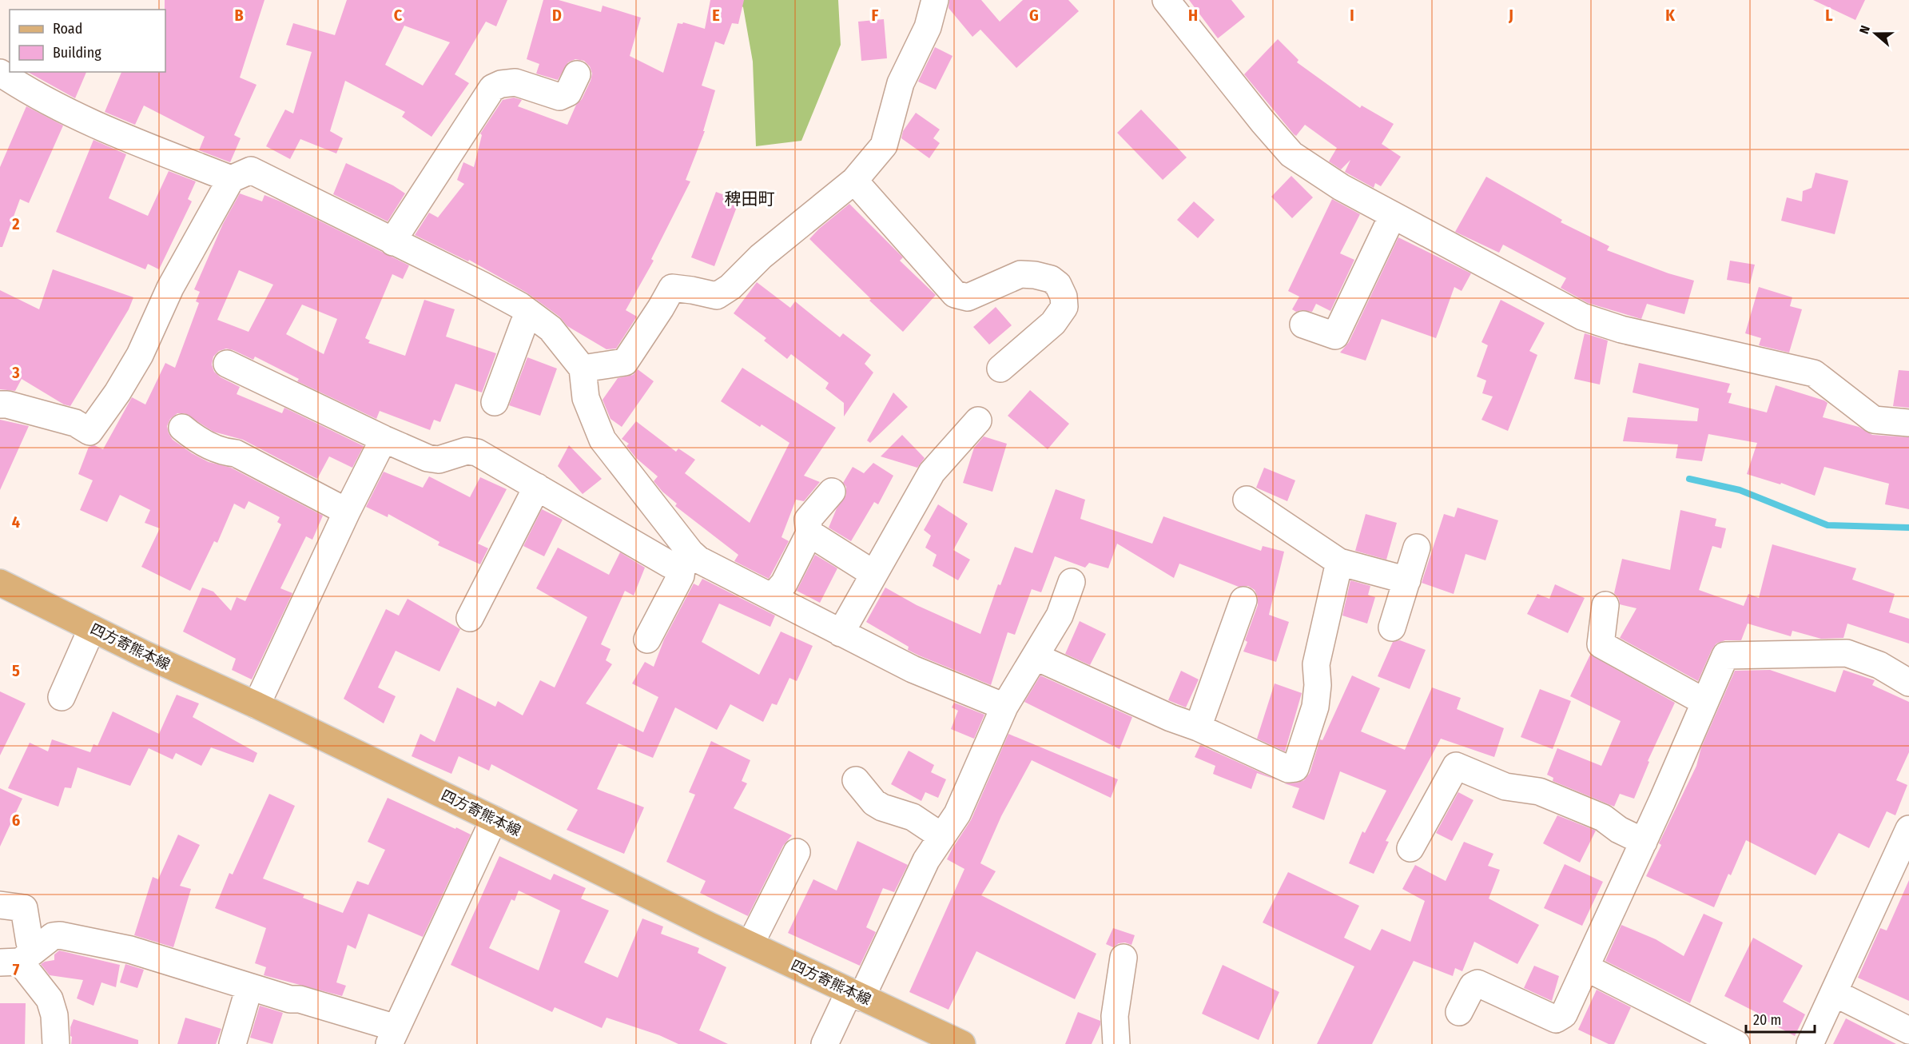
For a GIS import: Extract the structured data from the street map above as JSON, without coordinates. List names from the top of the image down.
{
  "streets": {
    "main road": ["四方寄熊本線"]
  },
  "districts": ["稗田町"],
  "legend": ["Road", "Building"],
  "scale_bar": "20 m",
  "north": "left",
  "grid": {
    "columns": [
      "B",
      "C",
      "D",
      "E",
      "F",
      "G",
      "H",
      "I",
      "J",
      "K",
      "L"
    ],
    "rows": [
      "2",
      "3",
      "4",
      "5",
      "6",
      "7"
    ]
  }
}
